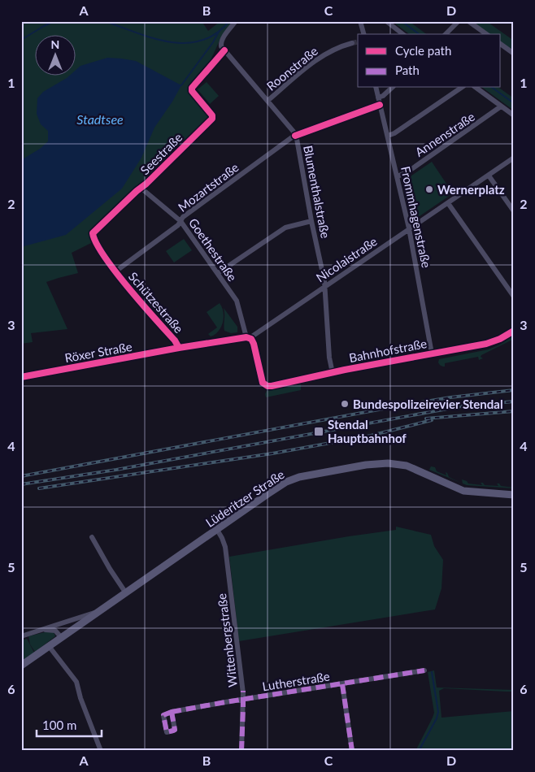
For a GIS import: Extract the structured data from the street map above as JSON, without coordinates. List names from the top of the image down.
{
  "streets": {
    "main road": ["Lüderitzer Straße"],
    "street": [
      "Roonstraße",
      "Annenstraße",
      "Seestraße",
      "Mozartstraße",
      "Blumenthalstraße",
      "Frommhagenstraße",
      "Goethestraße",
      "Nicolaistraße",
      "Schützestraße",
      "Bahnhofstraße",
      "Röxer Straße",
      "Wittenbergstraße",
      "Lutherstraße"
    ]
  },
  "crossings": [
    ["Roonstraße", "Blumenthalstraße"],
    ["Annenstraße", "Frommhagenstraße"],
    ["Seestraße", "Mozartstraße"],
    ["Seestraße", "Blumenthalstraße"],
    ["Seestraße", "Goethestraße"],
    ["Seestraße", "Schützestraße"],
    ["Mozartstraße", "Blumenthalstraße"],
    ["Mozartstraße", "Frommhagenstraße"],
    ["Mozartstraße", "Goethestraße"],
    ["Mozartstraße", "Schützestraße"],
    ["Blumenthalstraße", "Nicolaistraße"],
    ["Blumenthalstraße", "Bahnhofstraße"],
    ["Frommhagenstraße", "Nicolaistraße"],
    ["Frommhagenstraße", "Bahnhofstraße"],
    ["Goethestraße", "Nicolaistraße"],
    ["Goethestraße", "Bahnhofstraße"],
    ["Nicolaistraße", "Schützestraße"],
    ["Nicolaistraße", "Röxer Straße"],
    ["Schützestraße", "Röxer Straße"],
    ["Lüderitzer Straße", "Wittenbergstraße"],
    ["Wittenbergstraße", "Lutherstraße"]
  ],
  "water": ["Stadtsee"],
  "places": {
    "other": ["Wernerplatz", "Bundespolizeirevier Stendal"],
    "transit": ["Stendal Hauptbahnhof"]
  },
  "legend": ["Cycle path", "Path"],
  "scale_bar": "100 m",
  "north": "top",
  "grid": {
    "columns": [
      "A",
      "B",
      "C",
      "D"
    ],
    "rows": [
      "1",
      "2",
      "3",
      "4",
      "5",
      "6"
    ]
  }
}
